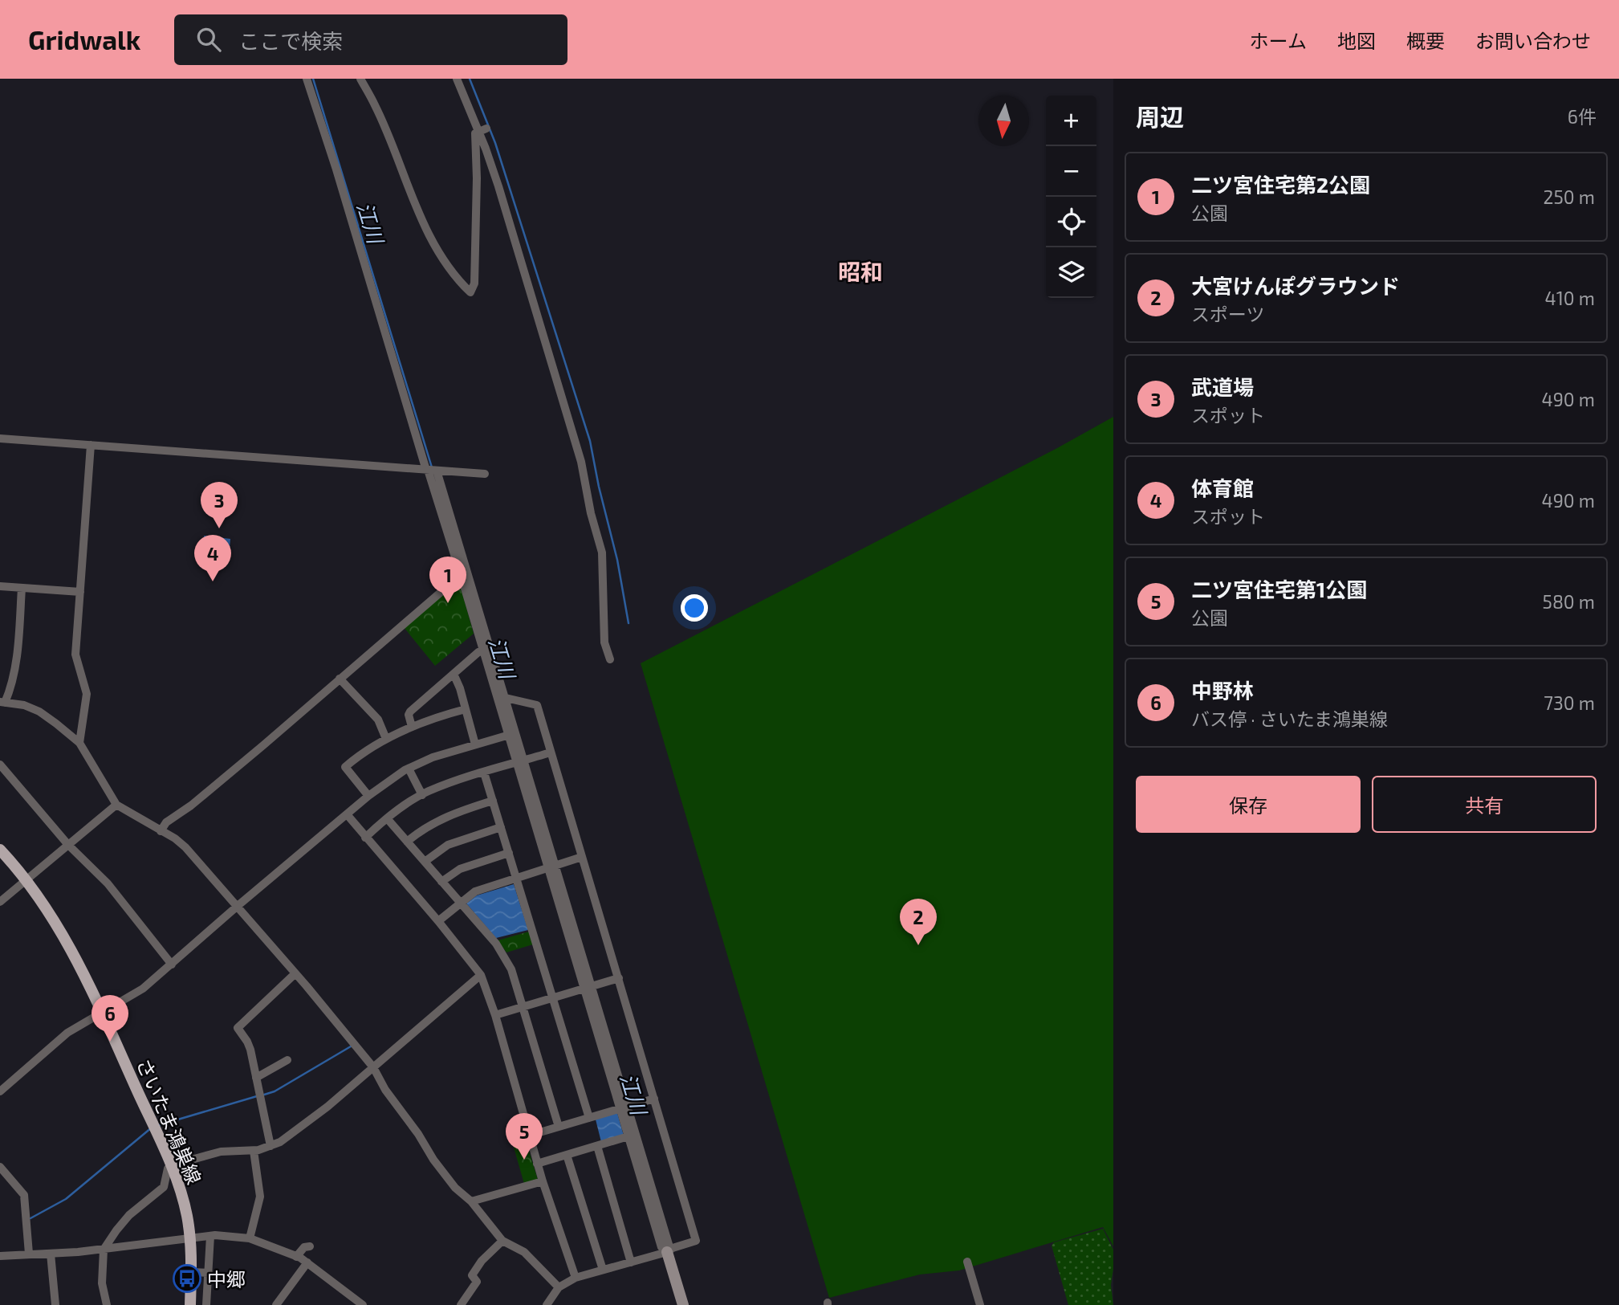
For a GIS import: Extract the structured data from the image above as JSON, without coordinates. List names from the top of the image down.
{
  "streets": {
    "main road": ["さいたま鴻巣線"]
  },
  "districts": ["昭和"],
  "water": ["江川"],
  "places": {
    "bus stop": ["中郷"]
  },
  "north": "bottom",
  "page": {
    "header": "Gridwalk",
    "search": "ここで検索",
    "nav": [
      "ホーム",
      "地図",
      "概要",
      "お問い合わせ"
    ],
    "heading": ["周辺", "6件"],
    "map_buttons": ["+", "−"],
    "list": [
      {
        "mark": "1",
        "name": "二ツ宮住宅第2公園",
        "note": "公園",
        "value": "250 m"
      },
      {
        "mark": "2",
        "name": "大宮けんぽグラウンド",
        "note": "スポーツ",
        "value": "410 m"
      },
      {
        "mark": "3",
        "name": "武道場",
        "note": "スポット",
        "value": "490 m"
      },
      {
        "mark": "4",
        "name": "体育館",
        "note": "スポット",
        "value": "490 m"
      },
      {
        "mark": "5",
        "name": "二ツ宮住宅第1公園",
        "note": "公園",
        "value": "580 m"
      },
      {
        "mark": "6",
        "name": "中野林",
        "note": "バス停 · さいたま鴻巣線",
        "value": "730 m"
      }
    ],
    "pins": [
      "3",
      "4",
      "1",
      "2",
      "6",
      "5"
    ],
    "buttons": ["保存", "共有"]
  }
}
